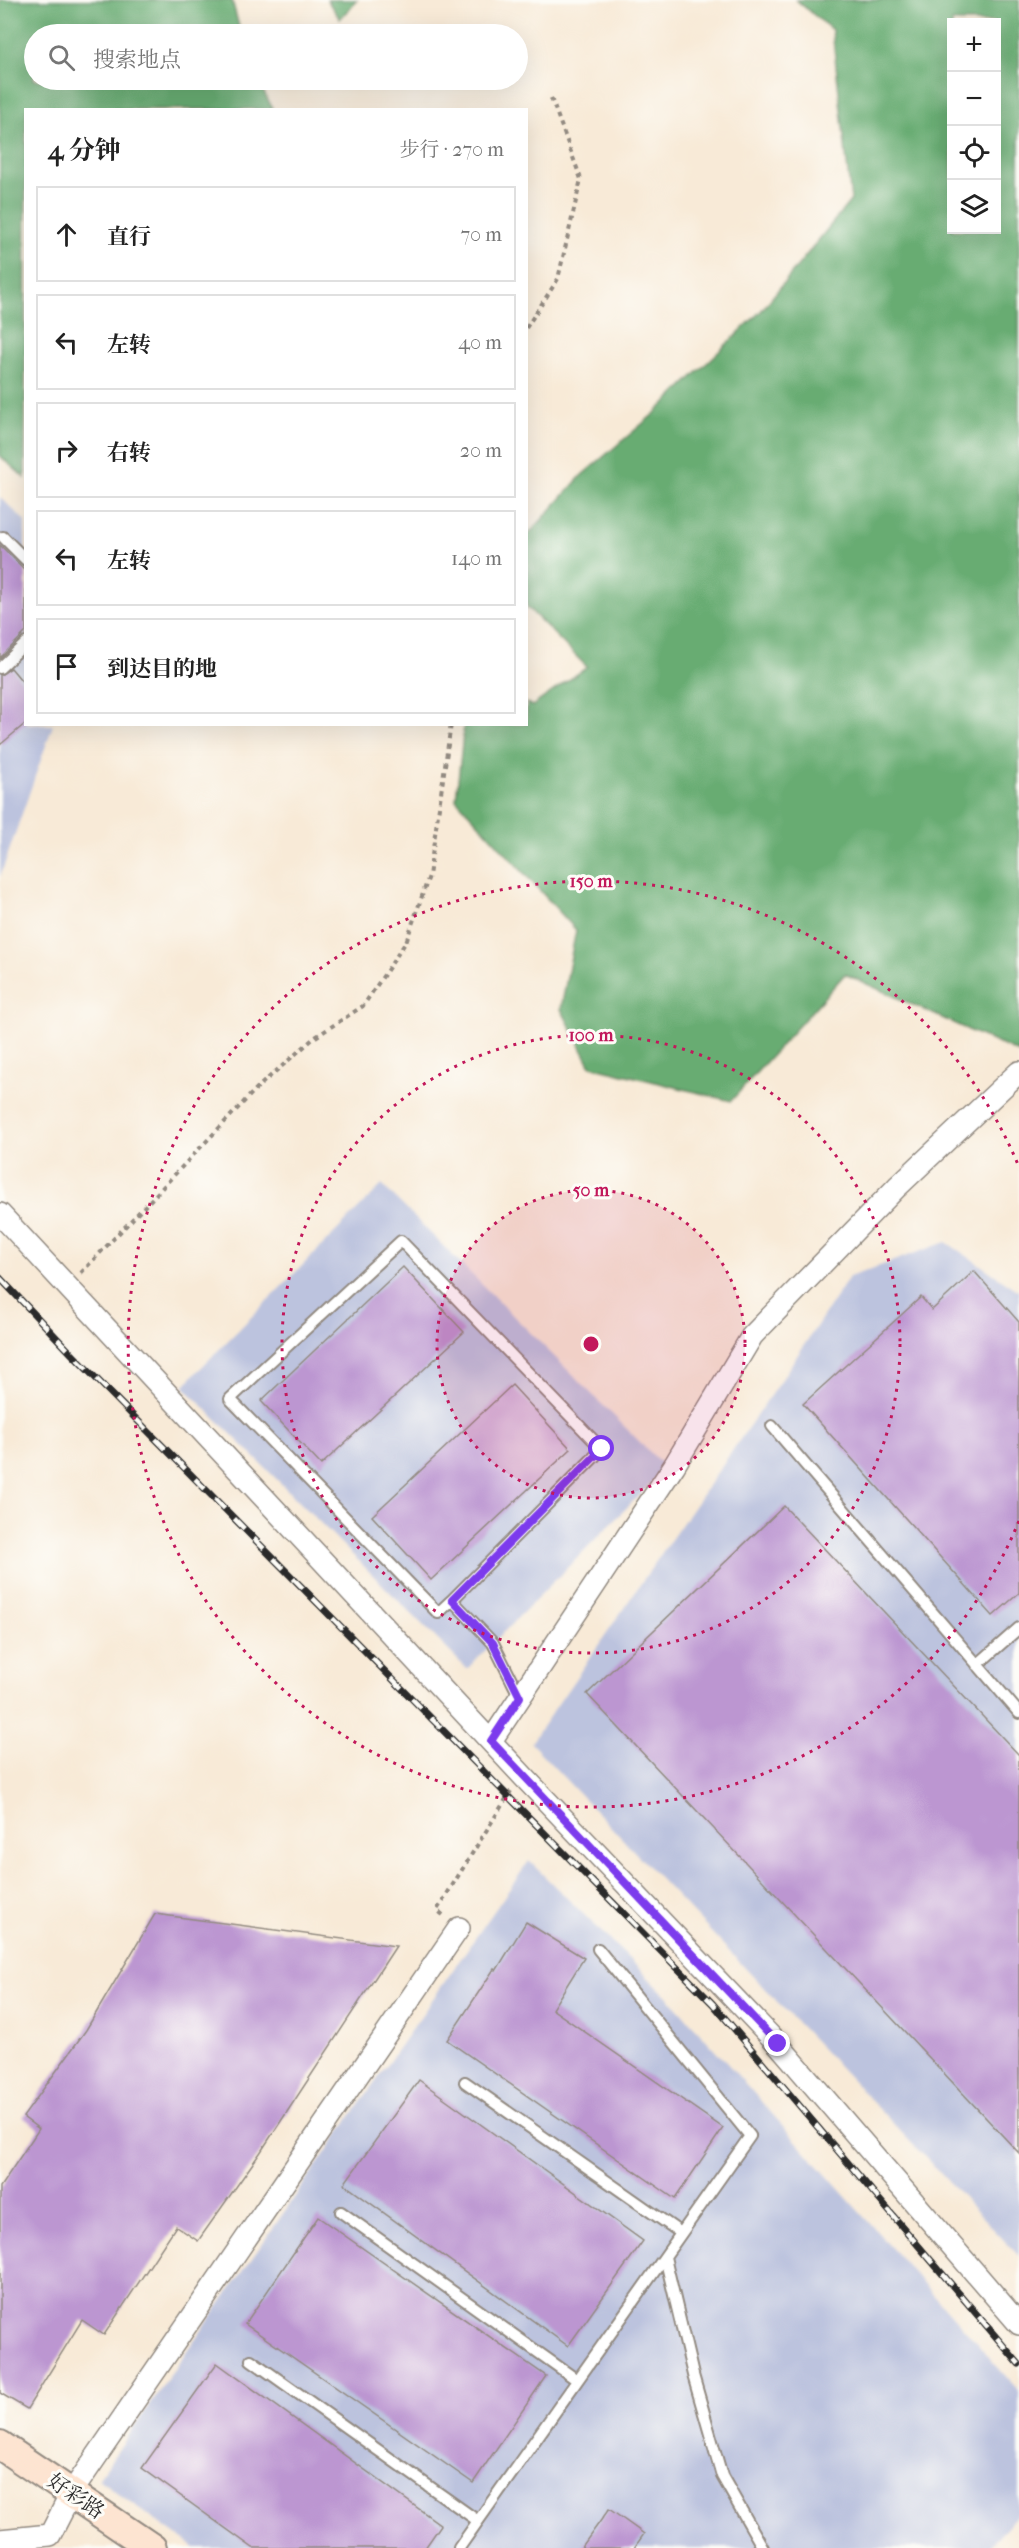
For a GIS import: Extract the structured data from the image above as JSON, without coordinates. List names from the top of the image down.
{
  "streets": {
    "street": ["好彩路"]
  },
  "page": {
    "map_buttons": ["+", "−"],
    "search": "搜索地点",
    "heading": ["4 分钟", "步行 · 270 m"],
    "list": [
      ["直行", "70 m"],
      ["左转", "40 m"],
      ["右转", "20 m"],
      ["左转", "140 m"],
      "到达目的地"
    ]
  },
  "rings": ["150 m", "100 m", "50 m"]
}
